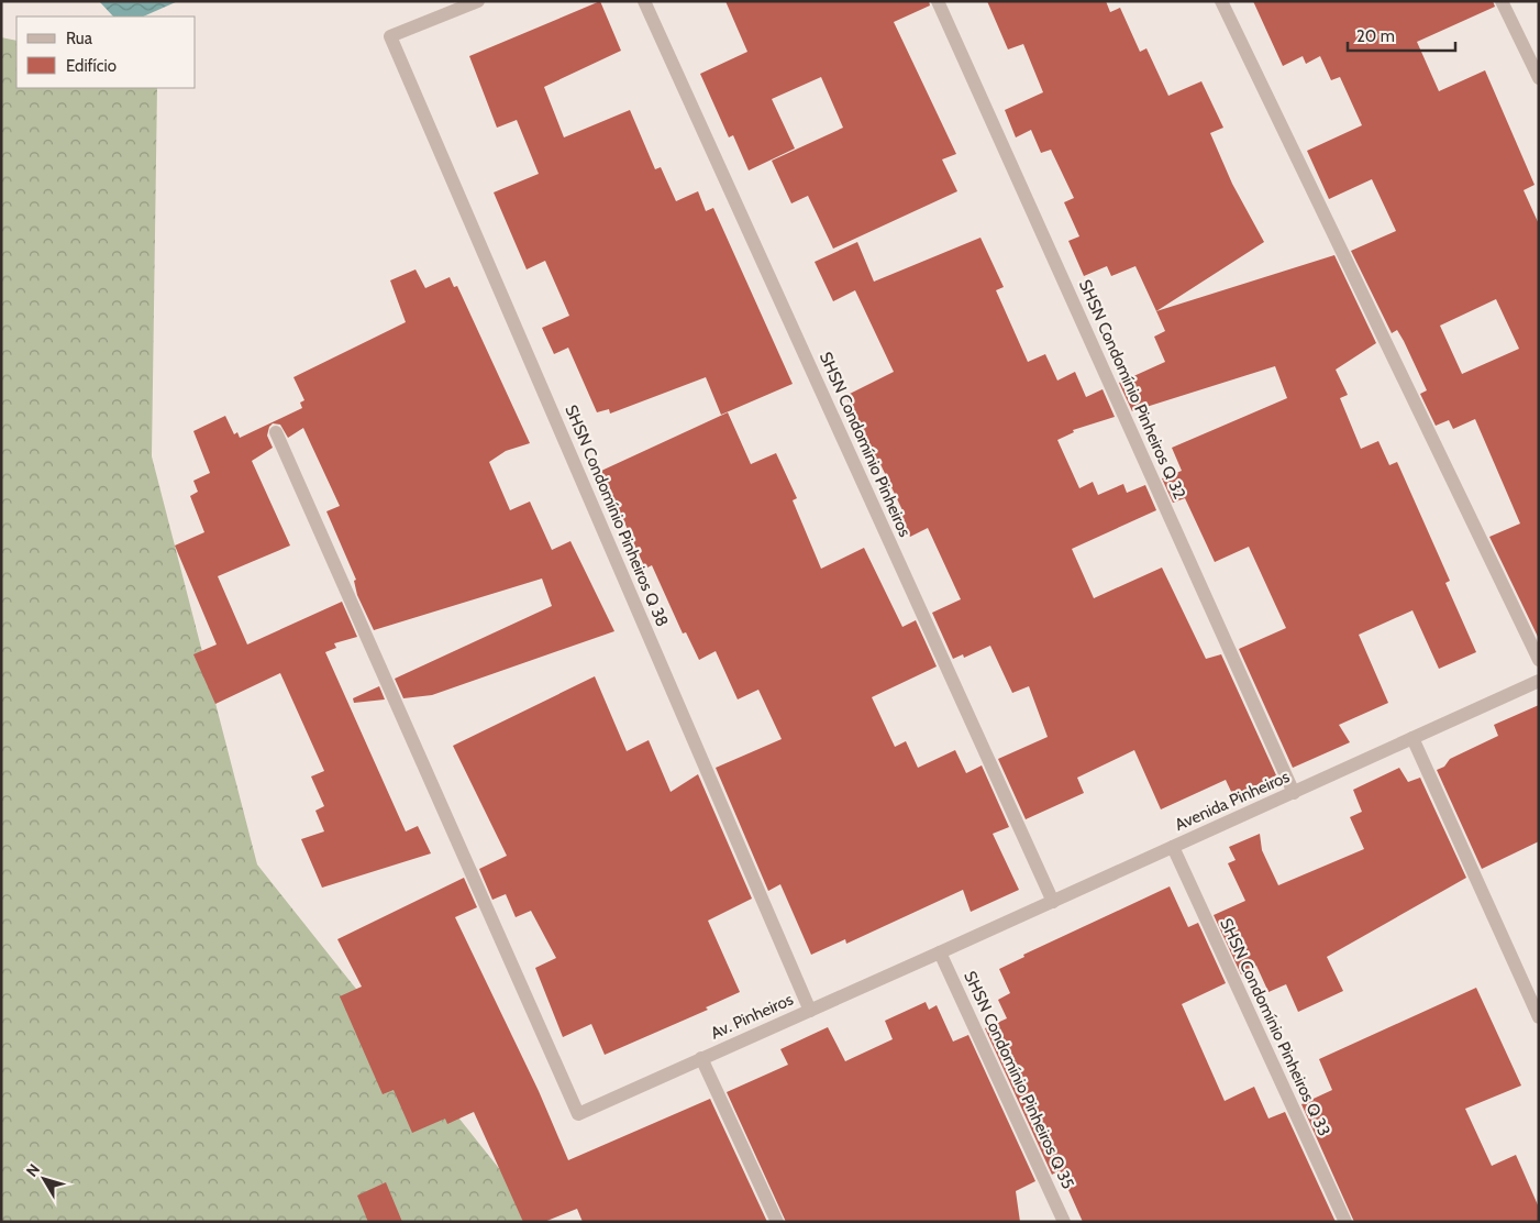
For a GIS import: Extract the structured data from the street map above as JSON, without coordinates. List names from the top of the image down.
{
  "streets": {
    "street": [
      "SHSN Condomínio Pinheiros Q 32",
      "SHSN Condomínio Pinheiros",
      "SHSN Condomínio Pinheiros Q 38",
      "Avenida Pinheiros",
      "Av. Pinheiros",
      "SHSN Condomínio Pinheiros Q 33",
      "SHSN Condomínio Pinheiros Q 35"
    ]
  },
  "crossings": [
    ["SHSN Condomínio Pinheiros Q 32", "Avenida Pinheiros"],
    ["SHSN Condomínio Pinheiros", "Avenida Pinheiros"],
    ["SHSN Condomínio Pinheiros Q 38", "Av. Pinheiros"],
    ["Avenida Pinheiros", "Av. Pinheiros"],
    ["Avenida Pinheiros", "SHSN Condomínio Pinheiros Q 33"],
    ["Avenida Pinheiros", "SHSN Condomínio Pinheiros Q 35"],
    ["Av. Pinheiros", "SHSN Condomínio Pinheiros Q 35"]
  ],
  "legend": ["Rua", "Edifício"],
  "scale_bar": "20 m",
  "north": "top left"
}
